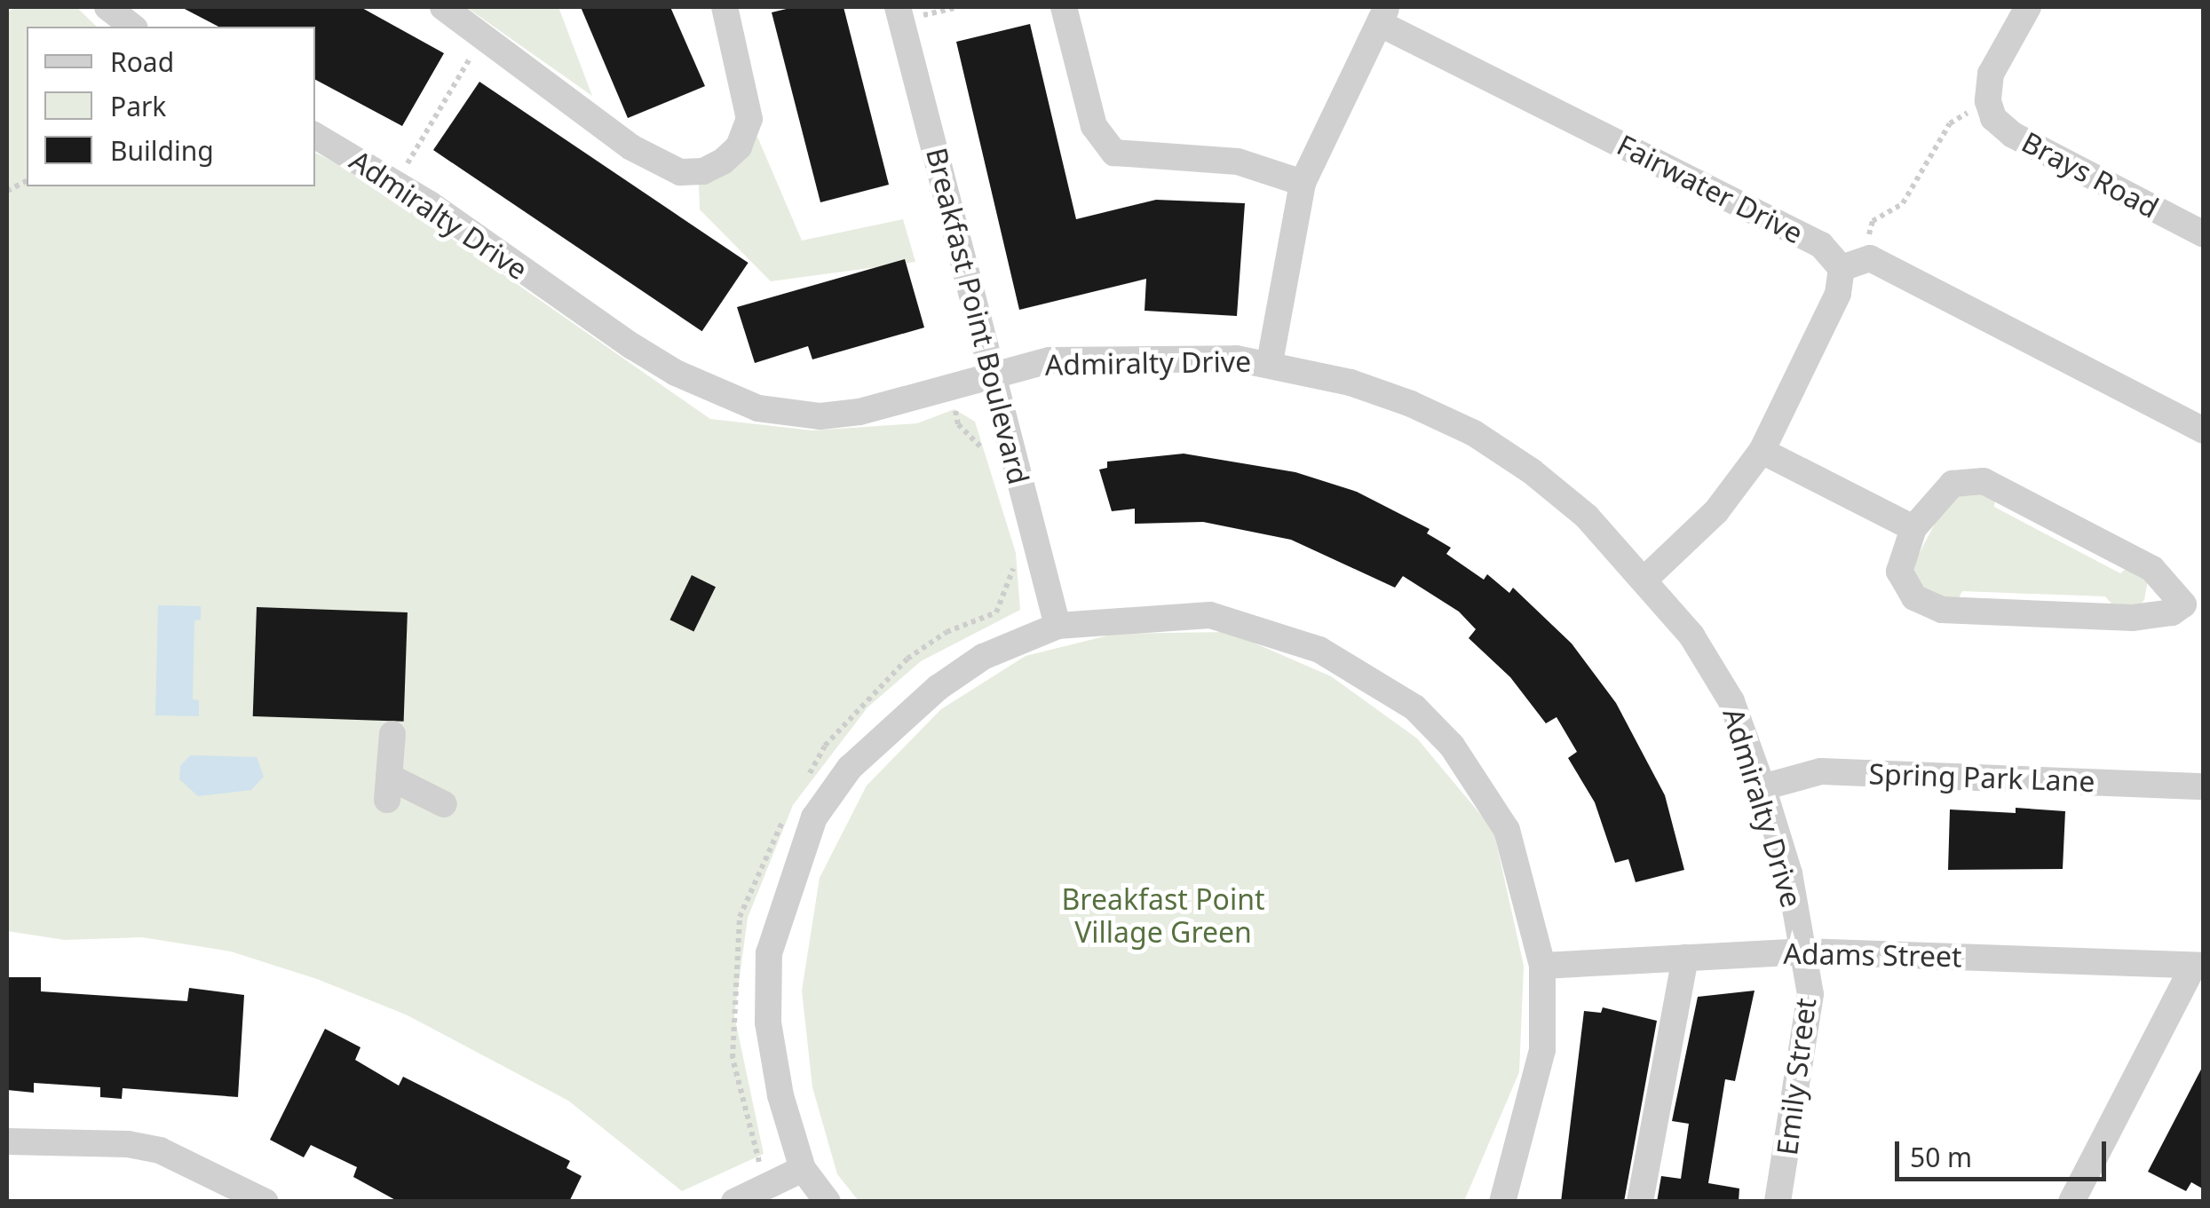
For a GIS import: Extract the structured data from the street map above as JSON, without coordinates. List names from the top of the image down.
{
  "streets": {
    "street": [
      "Brays Road",
      "Fairwater Drive",
      "Admiralty Drive",
      "Breakfast Point Boulevard",
      "Spring Park Lane",
      "Adams Street",
      "Emily Street"
    ]
  },
  "crossings": [
    ["Admiralty Drive", "Breakfast Point Boulevard"],
    ["Admiralty Drive", "Spring Park Lane"],
    ["Admiralty Drive", "Adams Street"],
    ["Admiralty Drive", "Emily Street"],
    ["Adams Street", "Emily Street"]
  ],
  "parks": ["Breakfast Point Village Green"],
  "legend": ["Road", "Park", "Building"],
  "scale_bar": "50 m"
}
